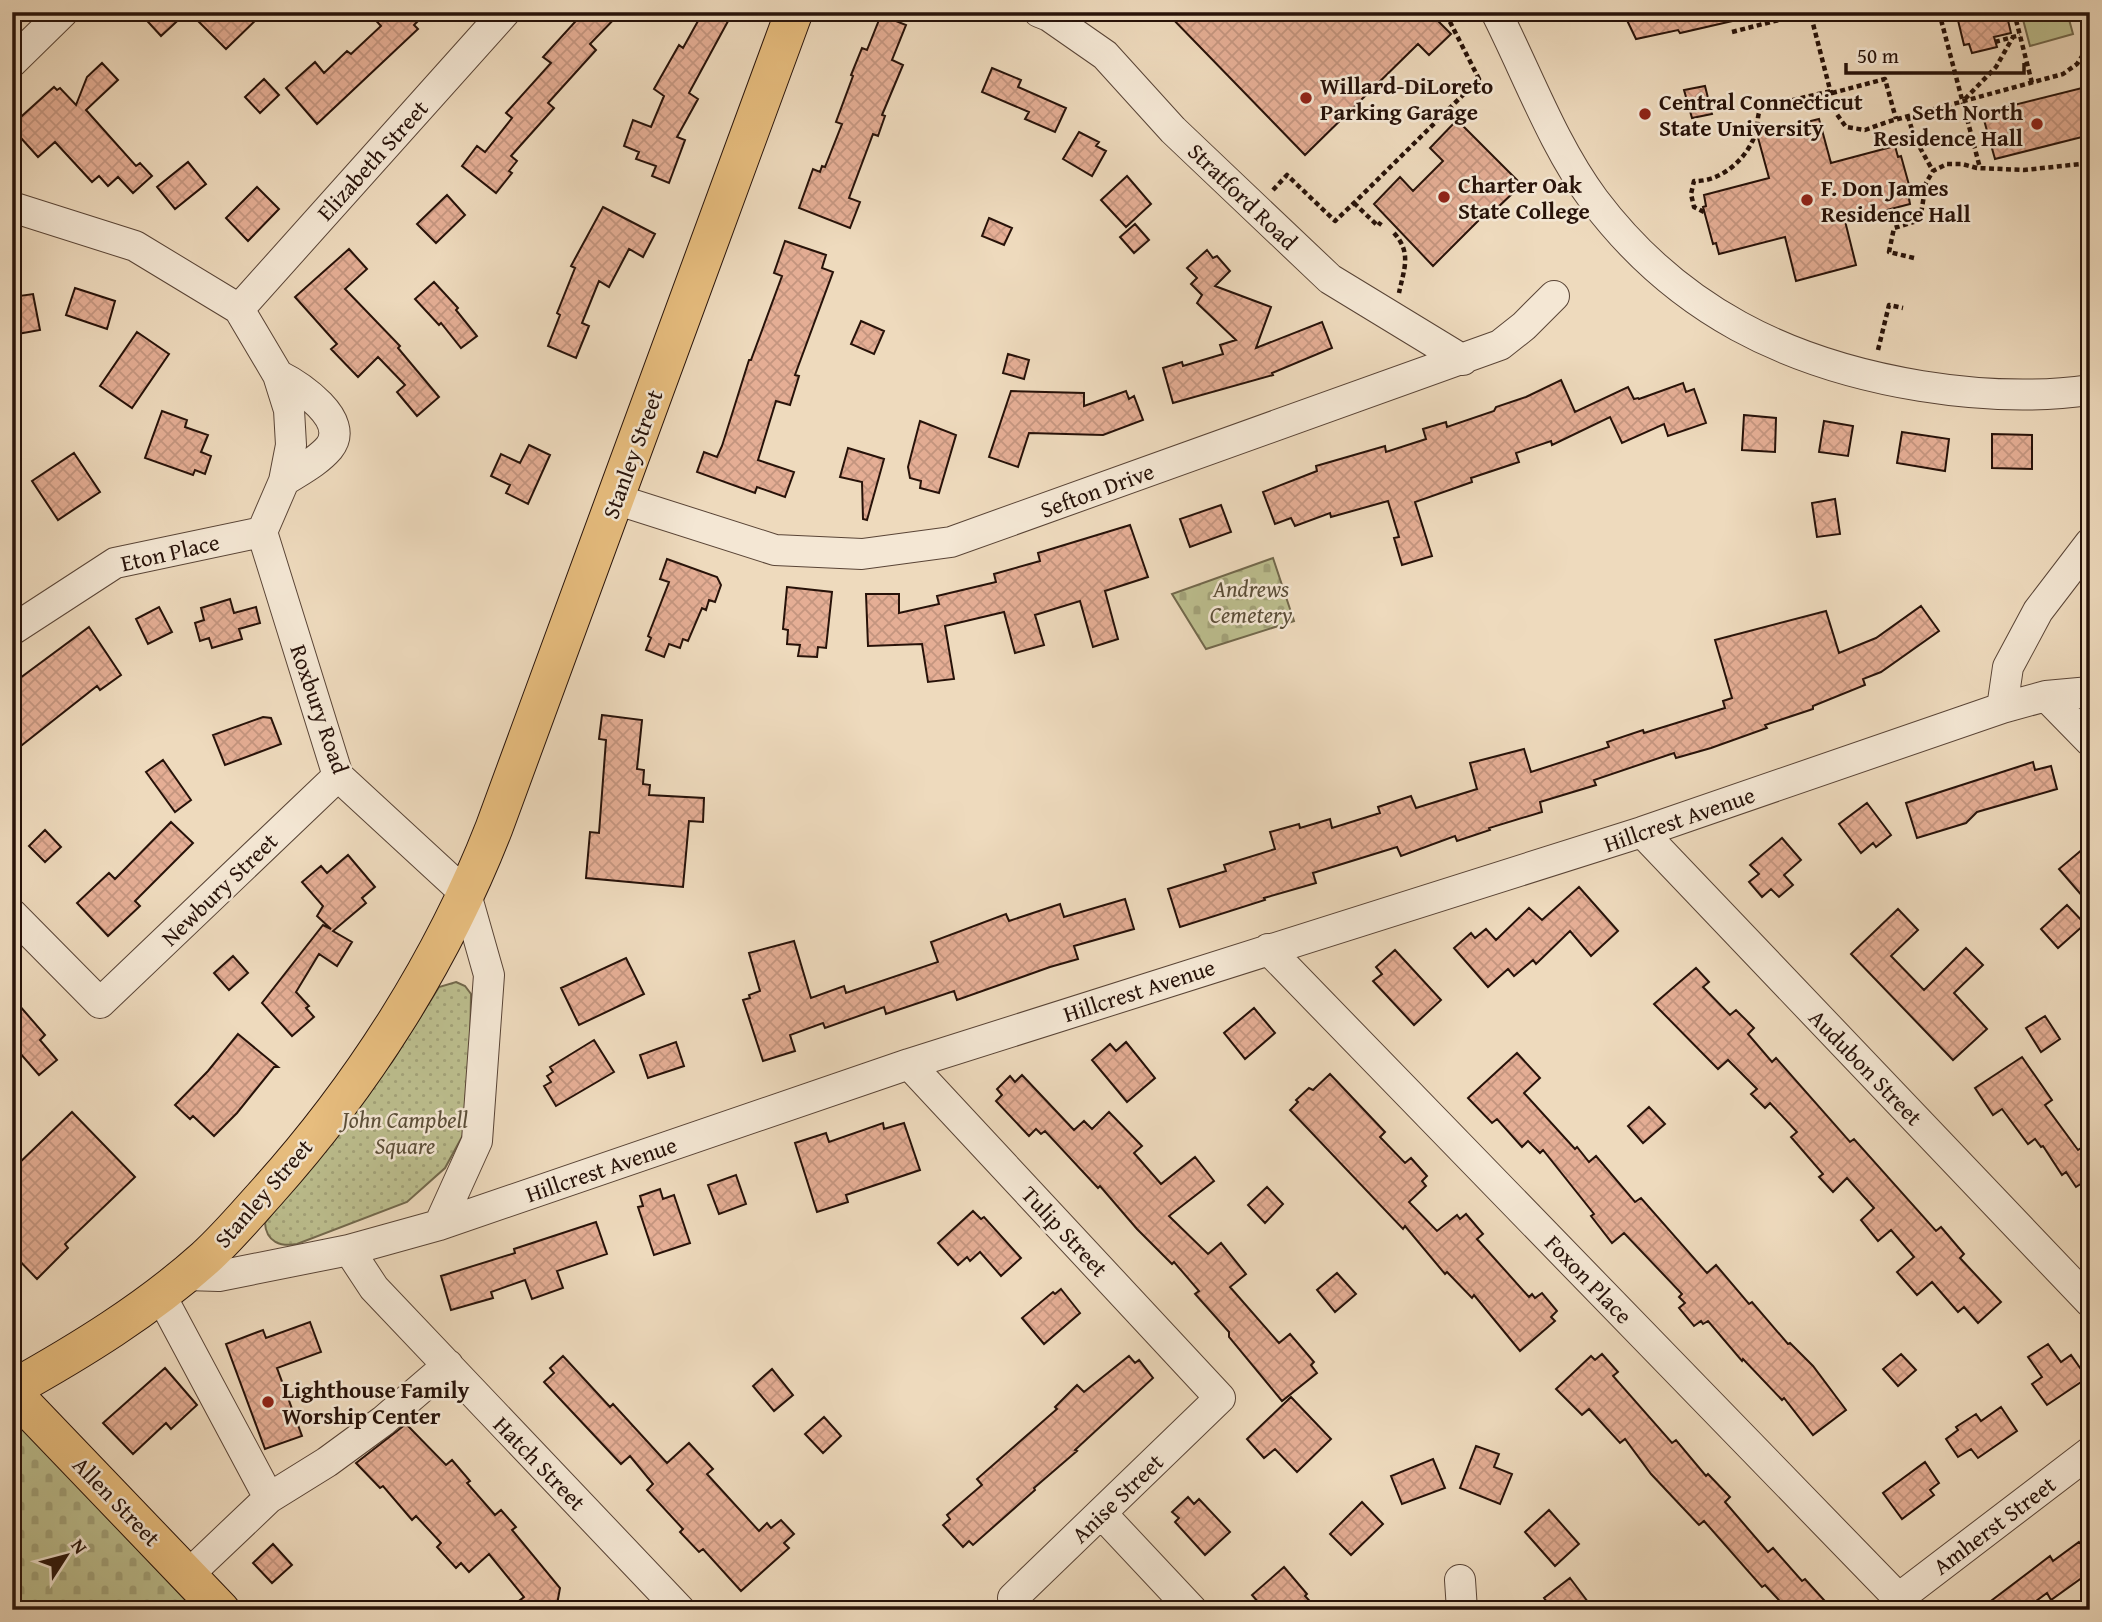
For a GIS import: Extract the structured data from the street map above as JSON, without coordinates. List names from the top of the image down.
{
  "streets": {
    "main road": ["Stanley Street", "Allen Street"],
    "street": [
      "Elizabeth Street",
      "Stratford Road",
      "Sefton Drive",
      "Eton Place",
      "Roxbury Road",
      "Hillcrest Avenue",
      "Newbury Street",
      "Audubon Street",
      "Tulip Street",
      "Foxon Place",
      "Hatch Street",
      "Anise Street",
      "Amherst Street"
    ]
  },
  "crossings": [
    ["Stratford Road", "Sefton Drive"],
    ["Stanley Street", "Sefton Drive"],
    ["Stanley Street", "Roxbury Road"],
    ["Stanley Street", "Hillcrest Avenue"],
    ["Stanley Street", "Allen Street"],
    ["Eton Place", "Roxbury Road"],
    ["Roxbury Road", "Newbury Street"],
    ["Hillcrest Avenue", "Audubon Street"],
    ["Hillcrest Avenue", "Tulip Street"],
    ["Hillcrest Avenue", "Foxon Place"],
    ["Hillcrest Avenue", "Hatch Street"],
    ["Tulip Street", "Anise Street"],
    ["Foxon Place", "Amherst Street"]
  ],
  "parks": ["Andrews Cemetery", "John Campbell Square"],
  "places": [
    "Willard-DiLoreto Parking Garage",
    "Central Connecticut State University",
    "Seth North Residence Hall",
    "Charter Oak State College",
    "F. Don James Residence Hall",
    "Lighthouse Family Worship Center"
  ],
  "scale_bar": "50 m",
  "north": "top right"
}
